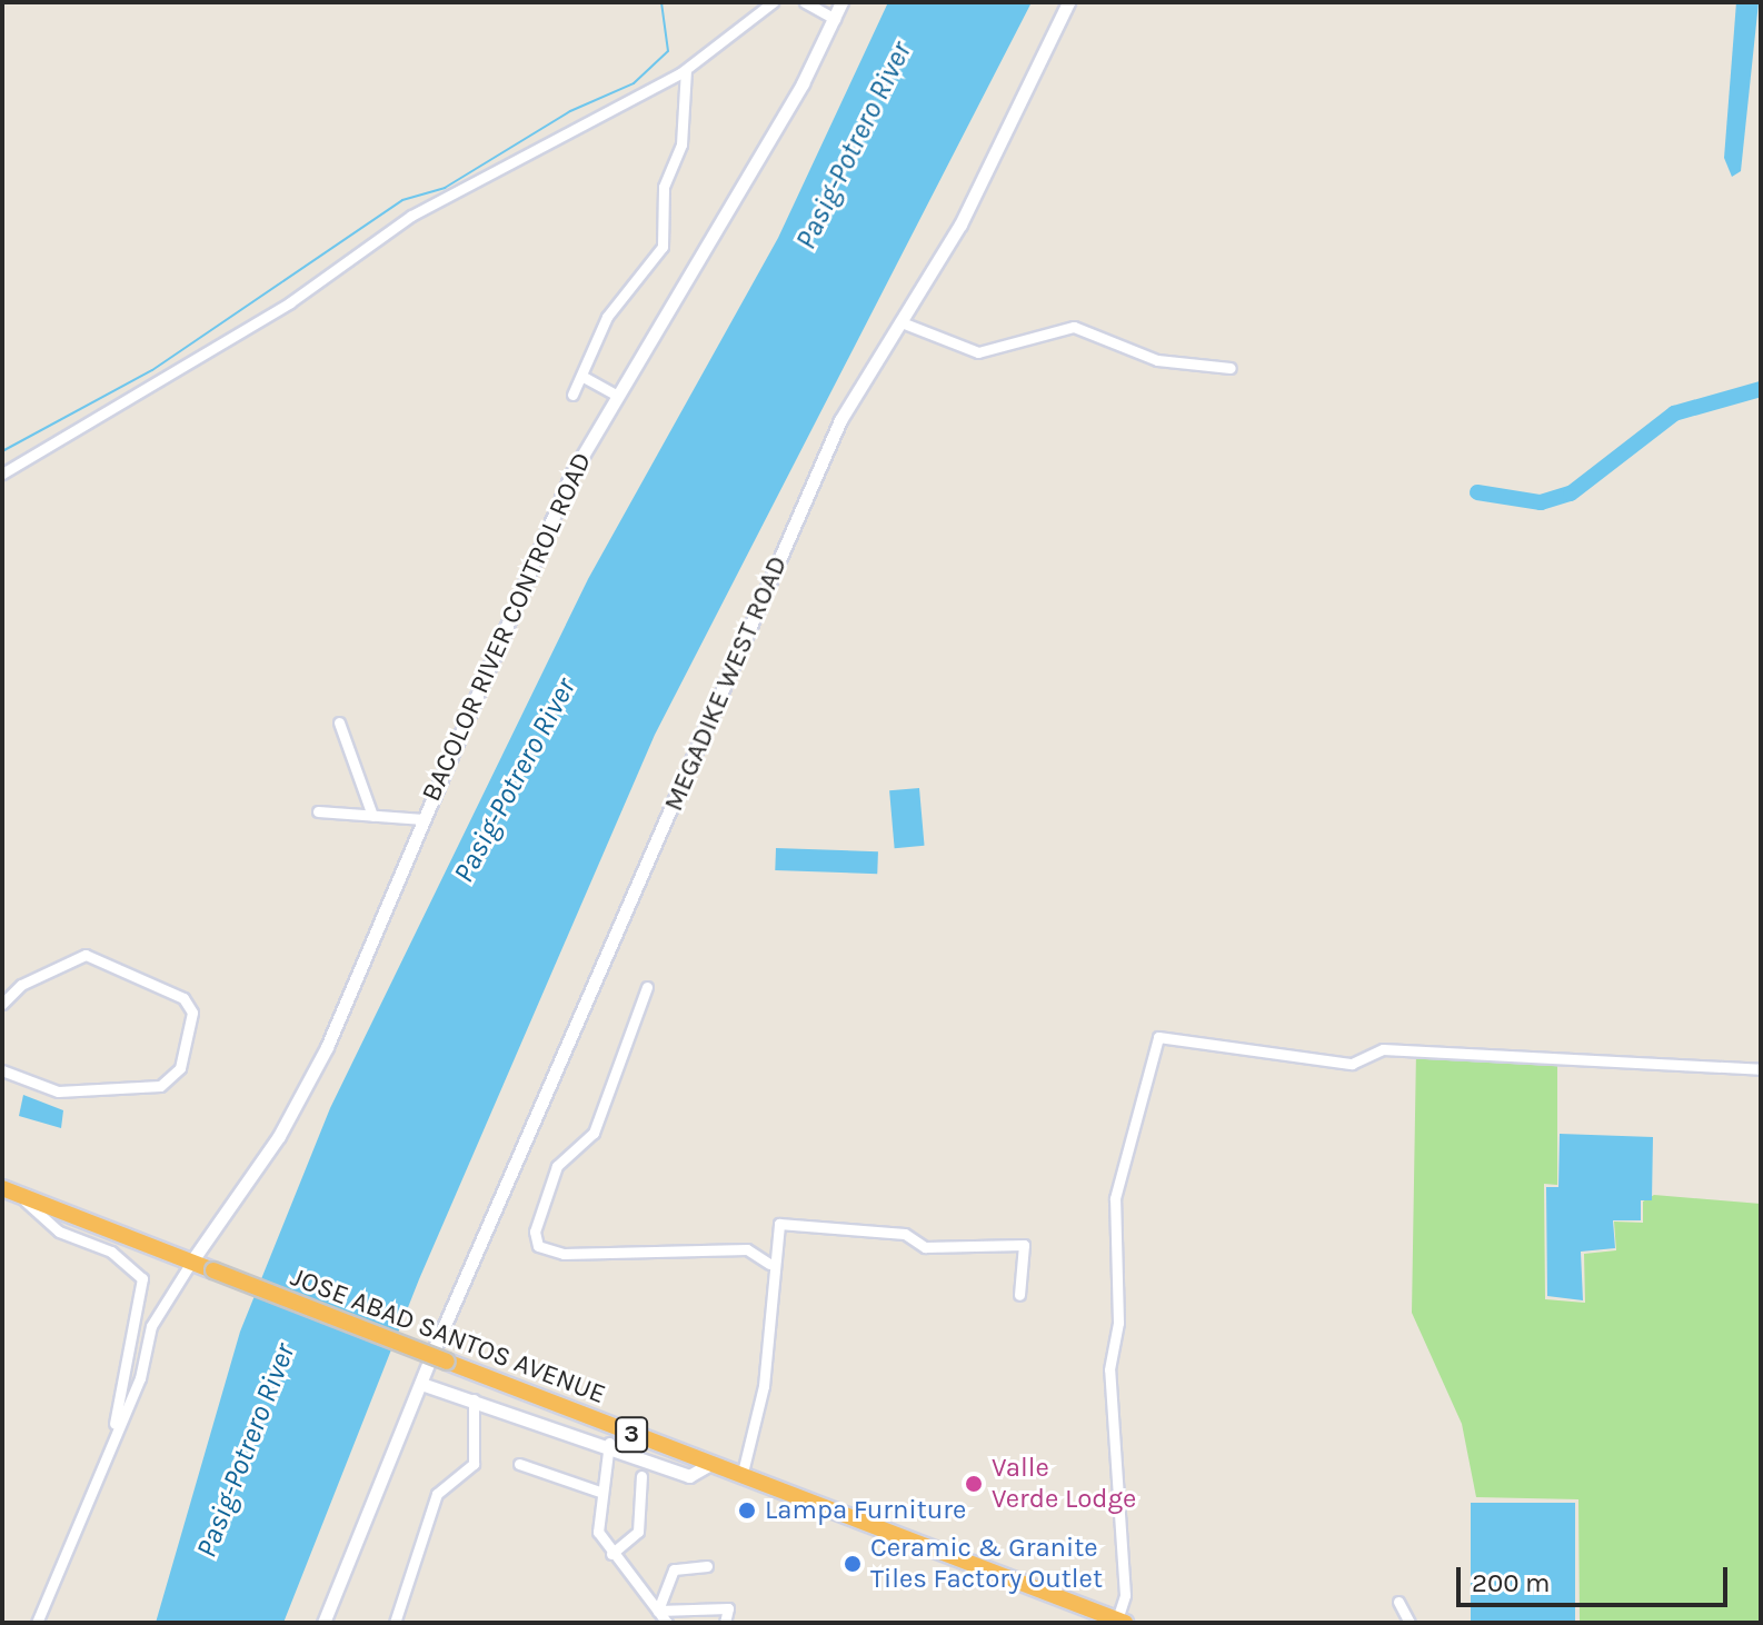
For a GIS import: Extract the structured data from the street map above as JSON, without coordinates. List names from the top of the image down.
{
  "streets": {
    "highway": ["JOSE ABAD SANTOS AVENUE", "3"],
    "street": ["BACOLOR RIVER CONTROL ROAD", "MEGADIKE WEST ROAD"]
  },
  "crossings": [
    ["BACOLOR RIVER CONTROL ROAD", "JOSE ABAD SANTOS AVENUE"]
  ],
  "water": ["Pasig-Potrero River"],
  "places": ["Valle Verde Lodge", "Lampa Furniture", "Ceramic & Granite Tiles Factory Outlet"],
  "scale_bar": "200 m"
}
